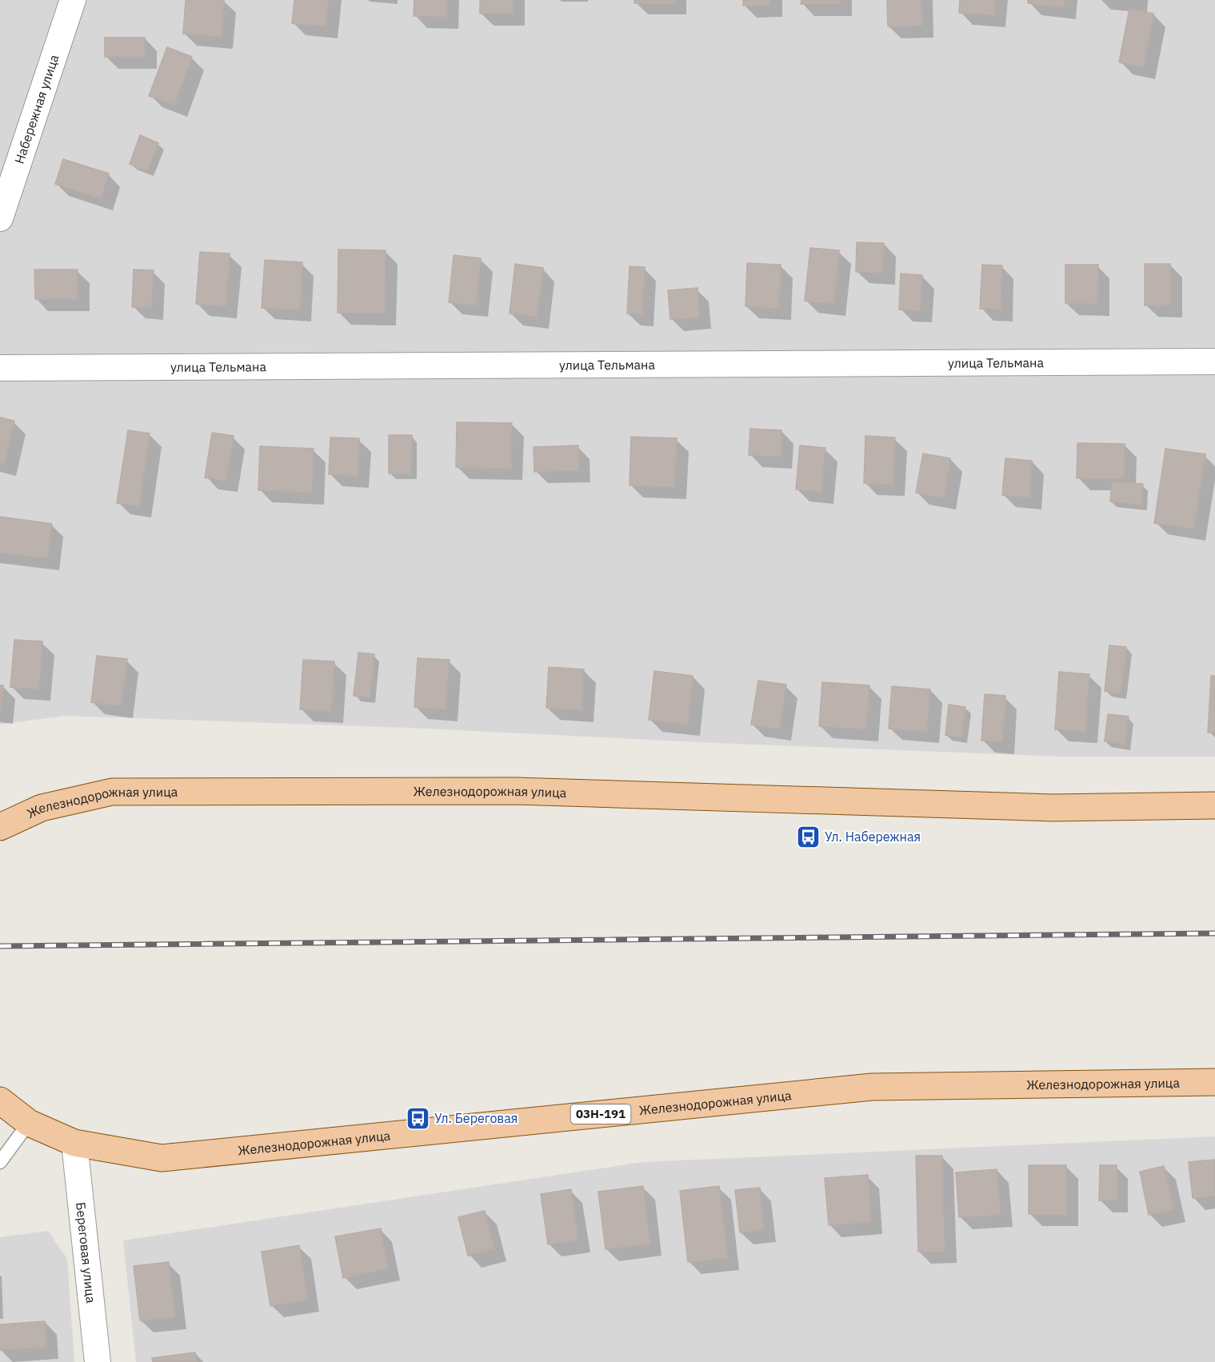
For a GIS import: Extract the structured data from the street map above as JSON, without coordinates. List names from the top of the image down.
{
  "streets": {
    "main road": ["Железнодорожная улица", "03Н-191"],
    "street": ["Набережная улица", "улица Тельмана", "Береговая улица"]
  },
  "crossings": [
    ["Железнодорожная улица", "Береговая улица"]
  ],
  "places": {
    "bus stop": ["Ул. Набережная", "Ул. Береговая"]
  }
}
